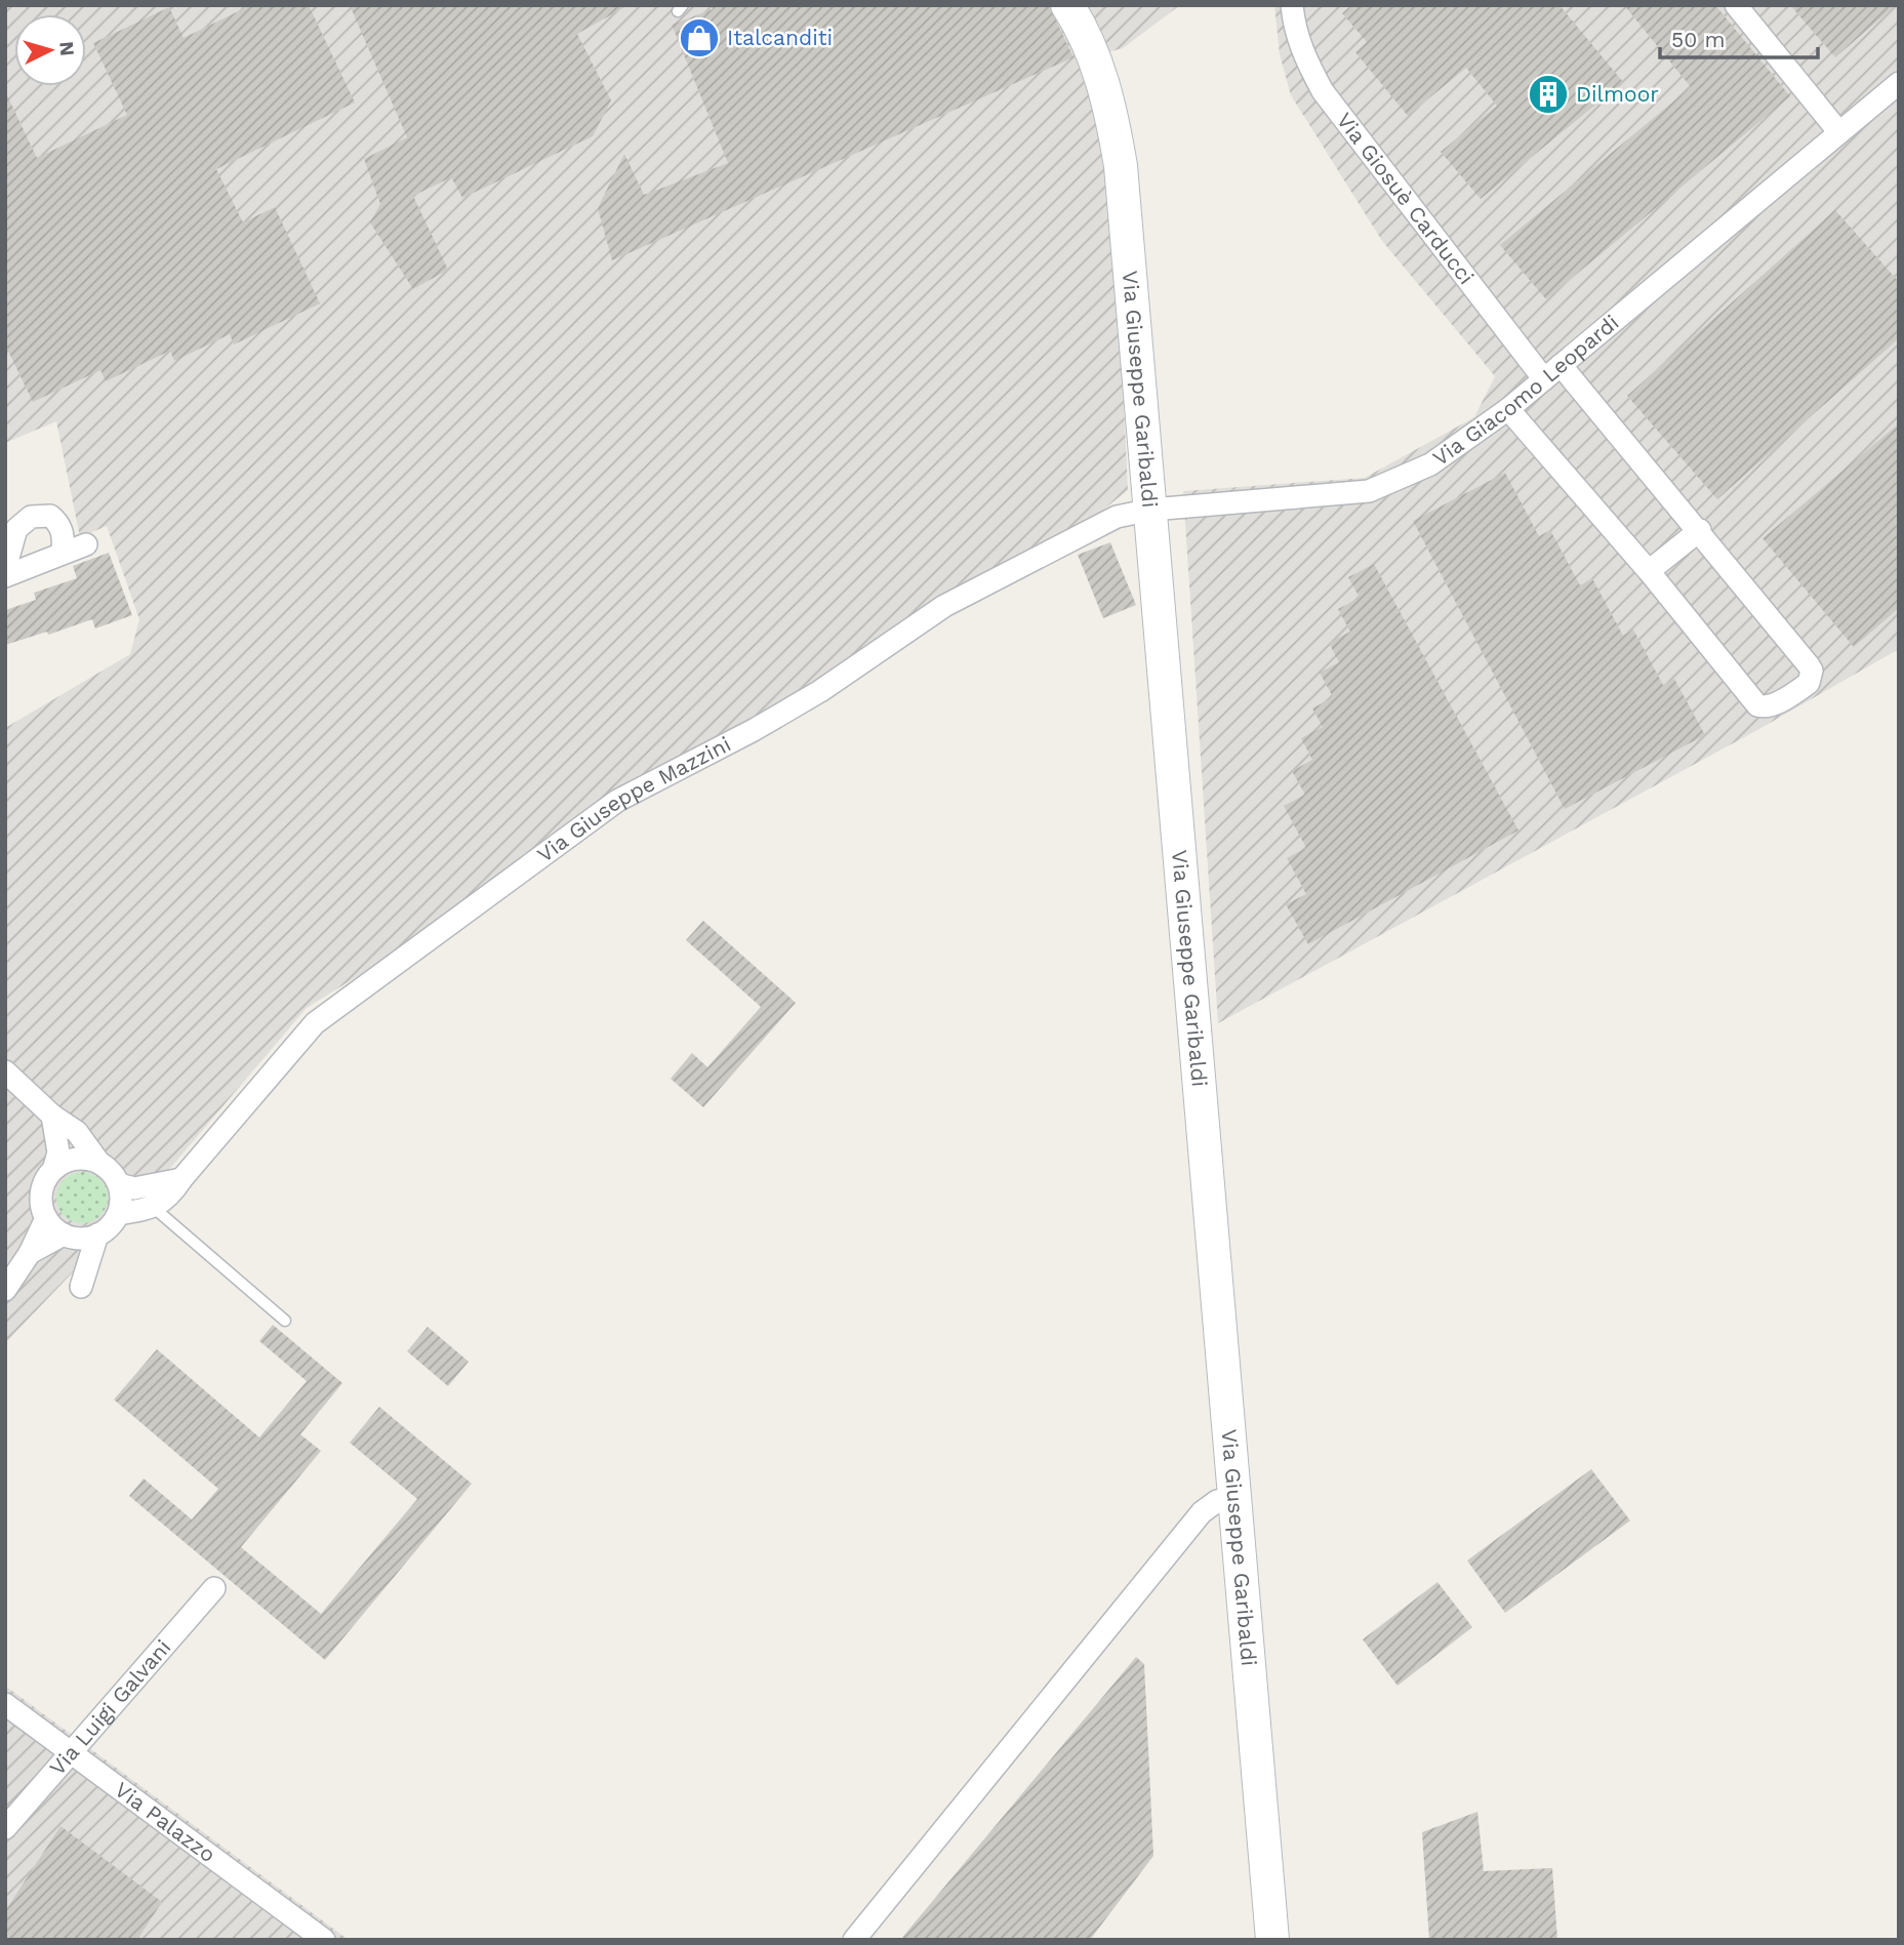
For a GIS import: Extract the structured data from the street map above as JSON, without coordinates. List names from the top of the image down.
{
  "streets": {
    "street": [
      "Via Giosuè Carducci",
      "Via Giuseppe Garibaldi",
      "Via Giacomo Leopardi",
      "Via Giuseppe Mazzini",
      "Via Luigi Galvani",
      "Via Palazzo"
    ]
  },
  "crossings": [
    ["Via Giosuè Carducci", "Via Giacomo Leopardi"],
    ["Via Giuseppe Garibaldi", "Via Giacomo Leopardi"],
    ["Via Giuseppe Garibaldi", "Via Giuseppe Mazzini"],
    ["Via Giacomo Leopardi", "Via Giuseppe Mazzini"],
    ["Via Luigi Galvani", "Via Palazzo"]
  ],
  "places": {
    "shop": ["Italcanditi"],
    "building": ["Dilmoor"]
  },
  "scale_bar": "50 m",
  "north": "right"
}
